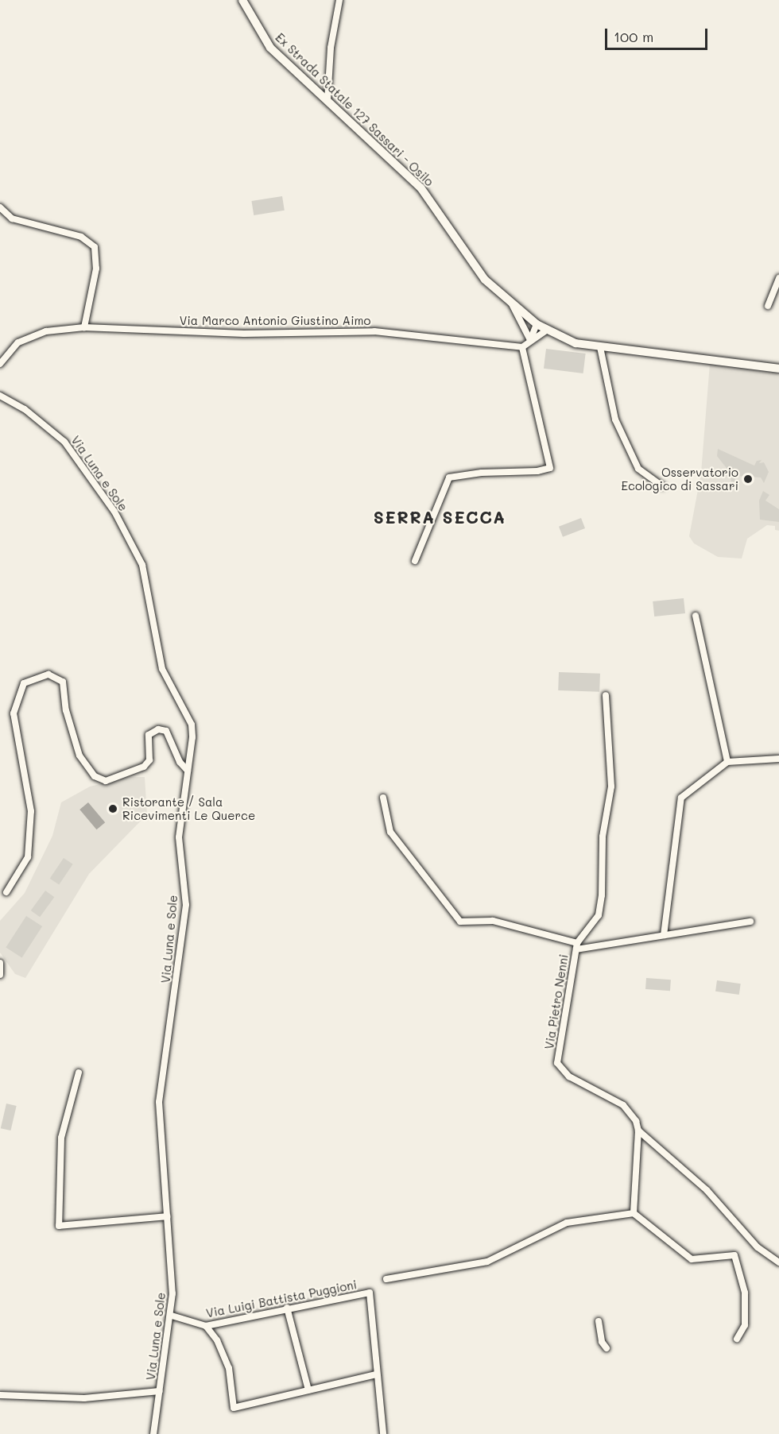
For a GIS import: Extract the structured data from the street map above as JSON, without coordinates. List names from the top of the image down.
{
  "streets": {
    "main road": ["Ex Strada Statale 127 Sassari - Osilo"],
    "street": [
      "Via Marco Antonio Giustino Aimo",
      "Via Luna e Sole",
      "Via Pietro Nenni",
      "Via Luigi Battista Puggioni"
    ]
  },
  "crossings": [
    ["Via Luna e Sole", "Via Luigi Battista Puggioni"]
  ],
  "districts": ["SERRA SECCA"],
  "places": ["Osservatorio Ecologico di Sassari", "Ristorante / Sala Ricevimenti Le Querce"],
  "scale_bar": "100 m"
}
